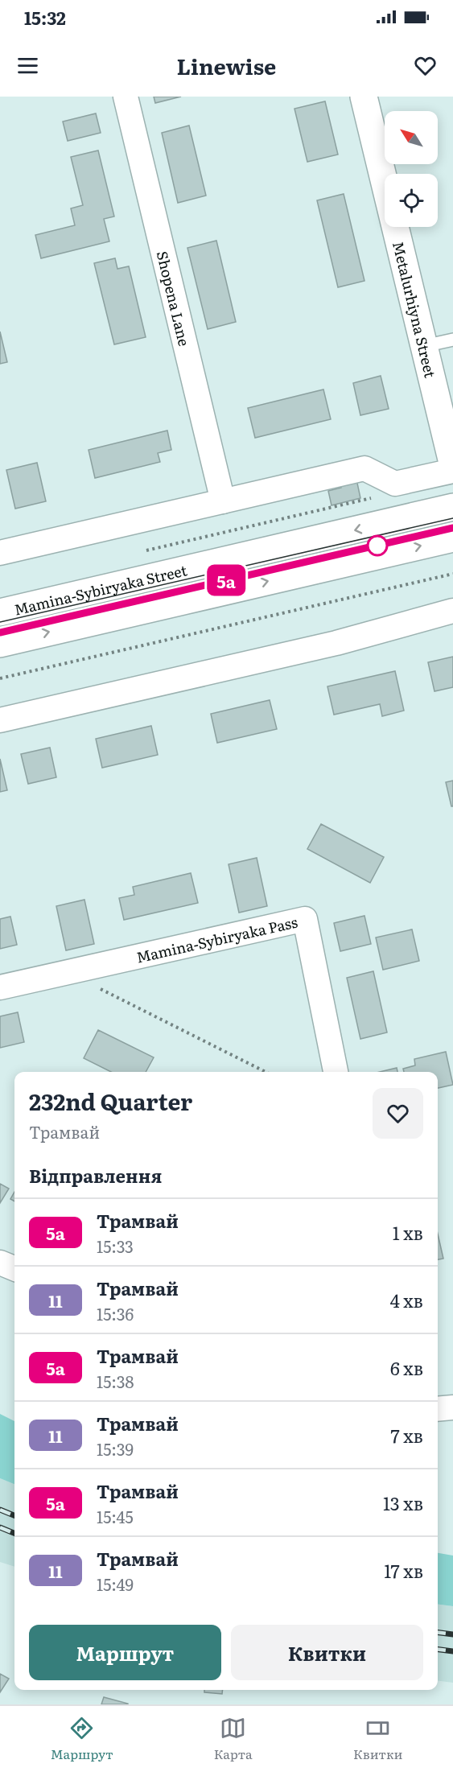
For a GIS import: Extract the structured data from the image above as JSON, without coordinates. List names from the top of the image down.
{
  "streets": {
    "main road": ["Metalurhiyna Street", "Mamina-Sybiryaka Street"],
    "street": ["Shopena Lane", "Mamina-Sybiryaka Pass"]
  },
  "lines": ["tram line 5а"],
  "north": "top left",
  "page": {
    "status": "15:32",
    "header": "Linewise",
    "on_map": "5а",
    "heading": [
      ["232nd Quarter", "Трамвай"],
      "Відправлення"
    ],
    "list": [
      {
        "mark": "5а",
        "name": "Трамвай",
        "note": "15:33",
        "value": "1 хв"
      },
      {
        "mark": "11",
        "name": "Трамвай",
        "note": "15:36",
        "value": "4 хв"
      },
      {
        "mark": "5а",
        "name": "Трамвай",
        "note": "15:38",
        "value": "6 хв"
      },
      {
        "mark": "11",
        "name": "Трамвай",
        "note": "15:39",
        "value": "7 хв"
      },
      {
        "mark": "5а",
        "name": "Трамвай",
        "note": "15:45",
        "value": "13 хв"
      },
      {
        "mark": "11",
        "name": "Трамвай",
        "note": "15:49",
        "value": "17 хв"
      }
    ],
    "buttons": ["Маршрут", "Квитки"],
    "tabs": ["Маршрут", "Карта", "Квитки"]
  }
}
